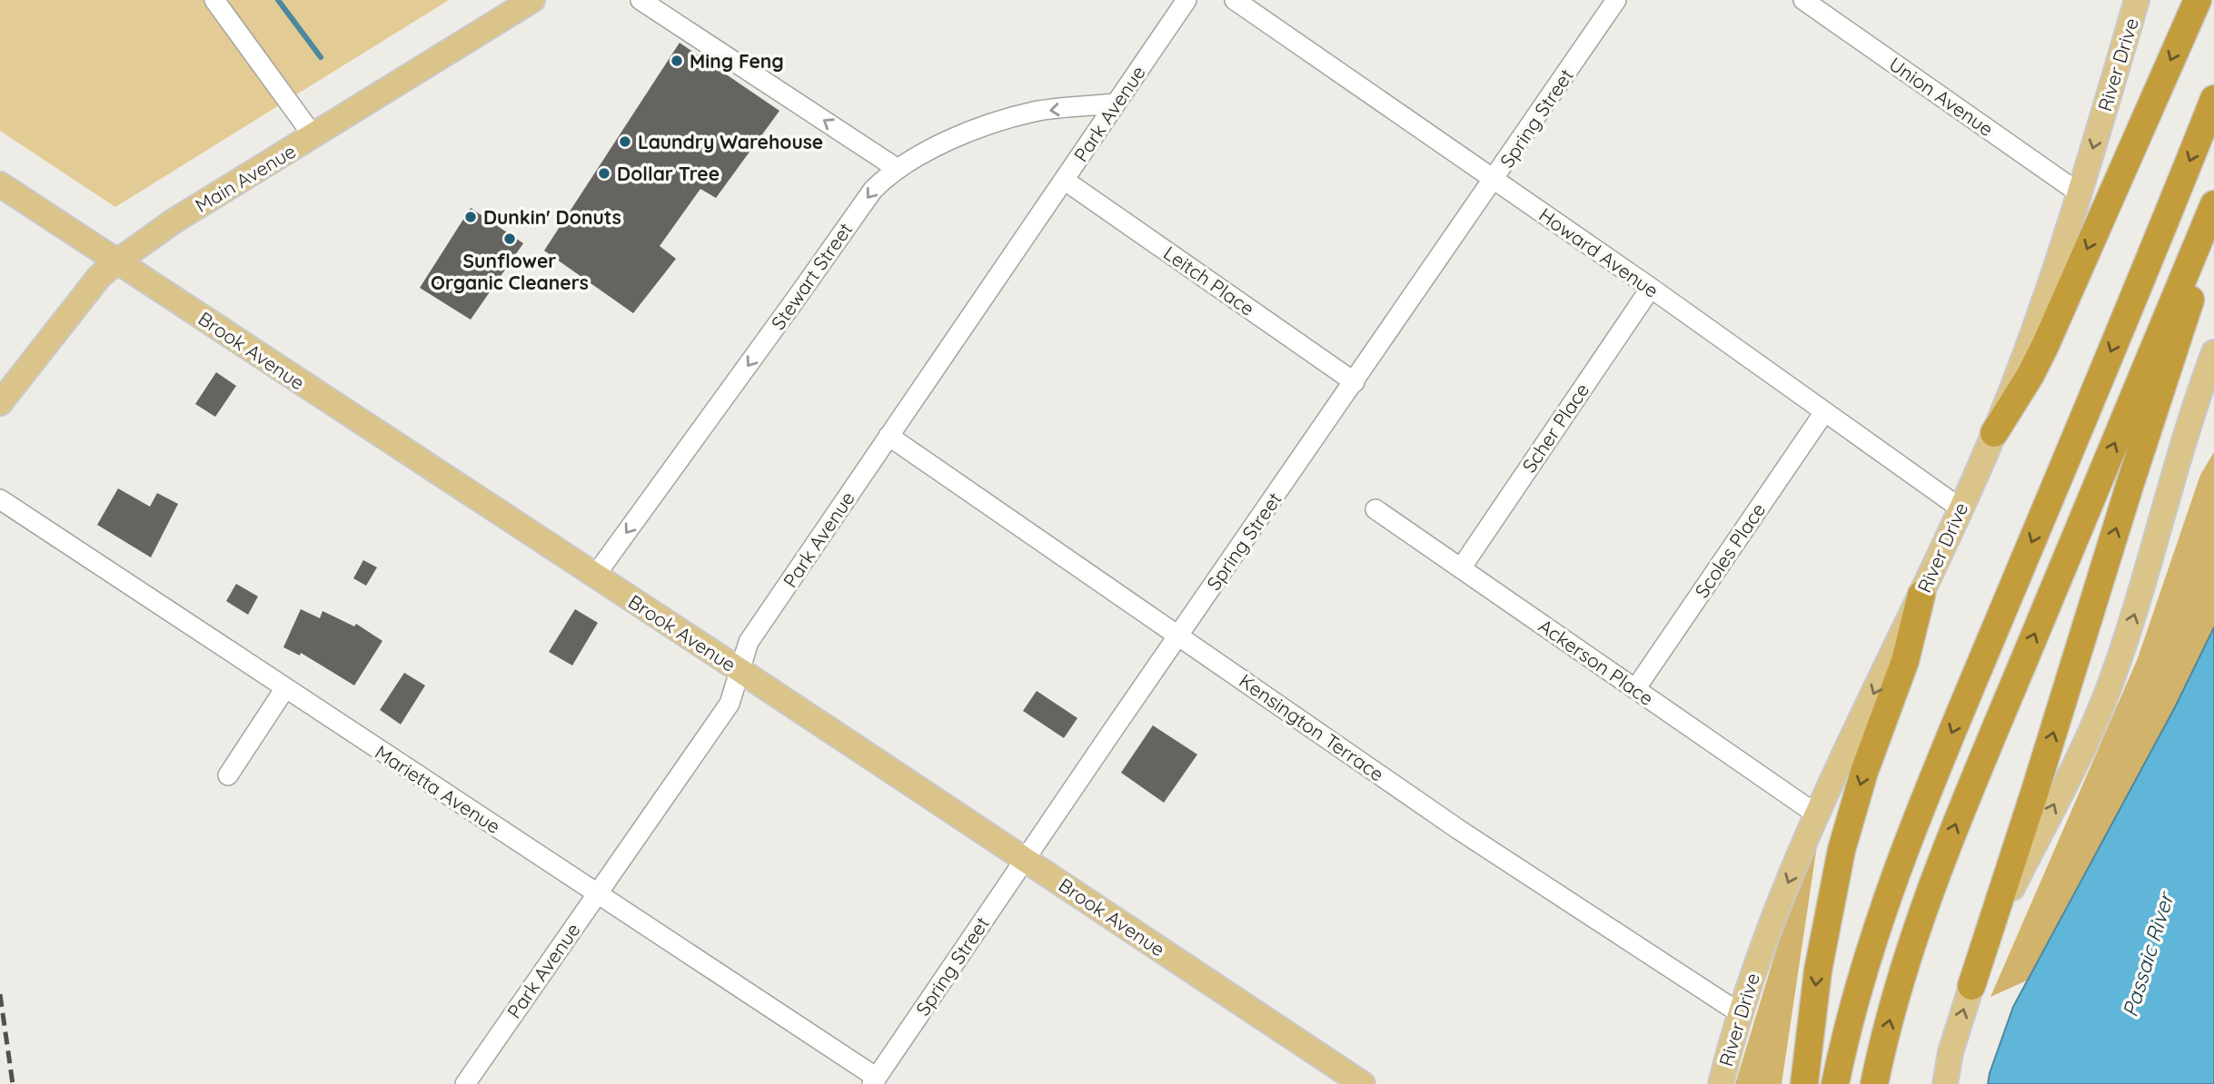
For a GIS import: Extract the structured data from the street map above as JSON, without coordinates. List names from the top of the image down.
{
  "streets": {
    "main road": ["River Drive", "Main Avenue", "Brook Avenue"],
    "street": [
      "Union Avenue",
      "Park Avenue",
      "Spring Street",
      "Howard Avenue",
      "Stewart Street",
      "Leitch Place",
      "Scher Place",
      "Scoles Place",
      "Ackerson Place",
      "Kensington Terrace",
      "Marietta Avenue"
    ]
  },
  "crossings": [
    ["River Drive", "Union Avenue"],
    ["River Drive", "Howard Avenue"],
    ["River Drive", "Ackerson Place"],
    ["River Drive", "Kensington Terrace"],
    ["Park Avenue", "Stewart Street"],
    ["Park Avenue", "Leitch Place"],
    ["Park Avenue", "Brook Avenue"],
    ["Park Avenue", "Kensington Terrace"],
    ["Park Avenue", "Marietta Avenue"],
    ["Spring Street", "Howard Avenue"],
    ["Spring Street", "Leitch Place"],
    ["Spring Street", "Brook Avenue"],
    ["Spring Street", "Kensington Terrace"],
    ["Spring Street", "Marietta Avenue"],
    ["Main Avenue", "Brook Avenue"],
    ["Howard Avenue", "Scher Place"],
    ["Howard Avenue", "Scoles Place"],
    ["Stewart Street", "Brook Avenue"],
    ["Scher Place", "Ackerson Place"],
    ["Scoles Place", "Ackerson Place"]
  ],
  "one_way": ["Stewart Street"],
  "water": ["Passaic River"],
  "places": [
    "Ming Feng",
    "Laundry Warehouse",
    "Dollar Tree",
    "Dunkin' Donuts",
    "Sunflower Organic Cleaners"
  ]
}
